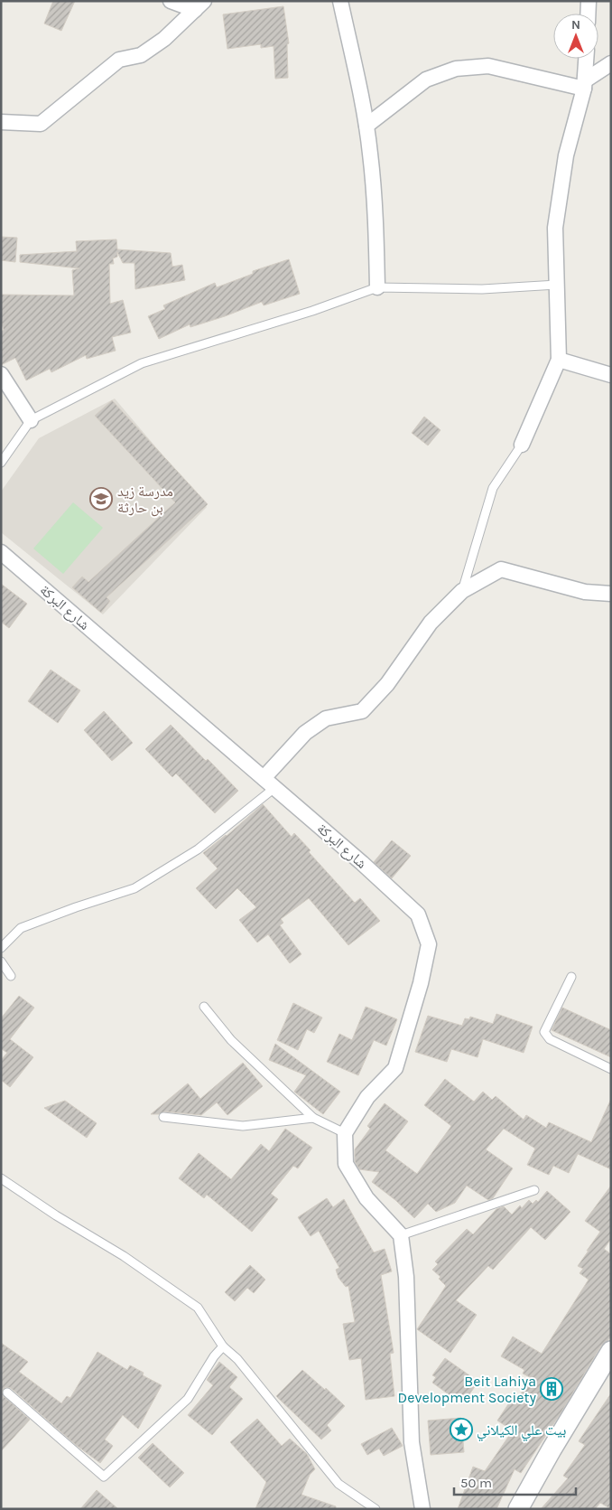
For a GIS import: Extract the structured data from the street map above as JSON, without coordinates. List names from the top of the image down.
{
  "streets": {
    "street": ["شارع البركة"]
  },
  "places": {
    "school or university": ["مدرسة زيد بن حارثة"],
    "building": ["Beit Lahiya Development Society"],
    "place": ["بيت علي الكيلاني"]
  },
  "scale_bar": "50 m",
  "north": "top"
}
